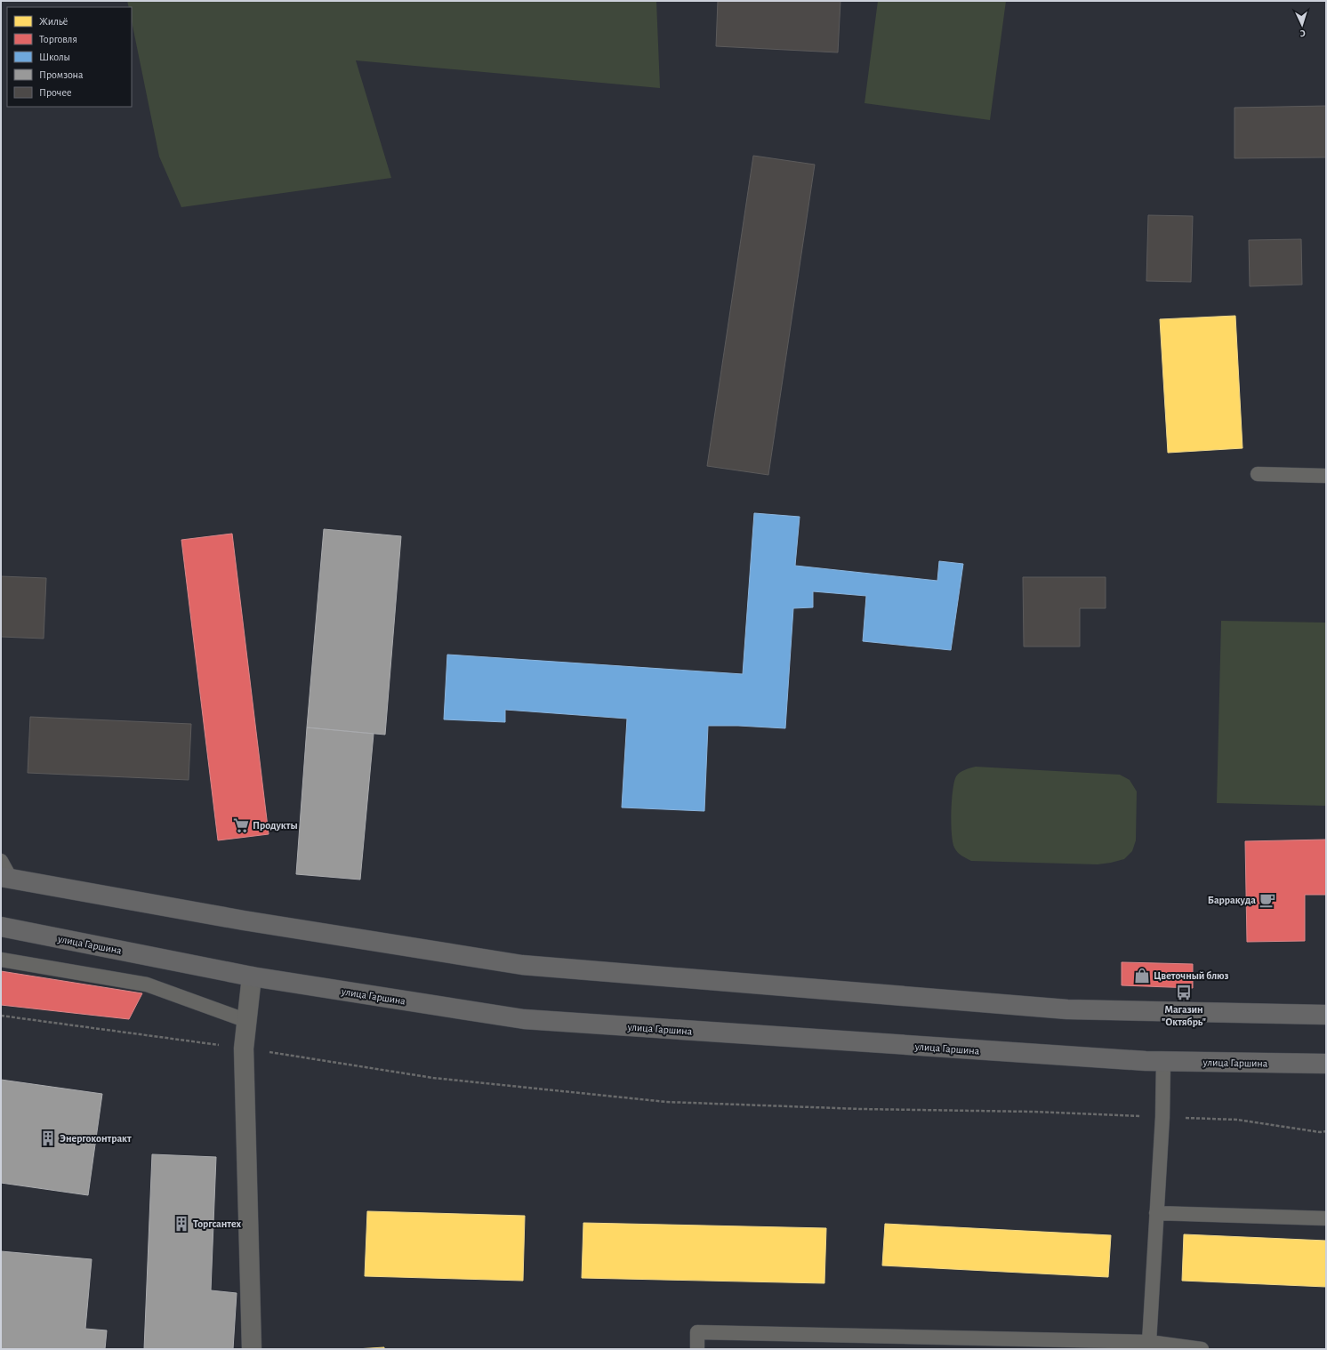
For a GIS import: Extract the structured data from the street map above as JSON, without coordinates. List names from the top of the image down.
{
  "streets": {
    "main road": ["улица Гаршина"]
  },
  "places": {
    "supermarket": ["Продукты"],
    "cafe": ["Барракуда"],
    "shop": ["Цветочный блюз"],
    "bus stop": ["Магазин \"Октябрь\""],
    "building": ["Энергоконтракт", "Торгсантех"]
  },
  "legend": [
    "Жильё",
    "Торговля",
    "Школы",
    "Промзона",
    "Прочее"
  ],
  "north": "bottom"
}
